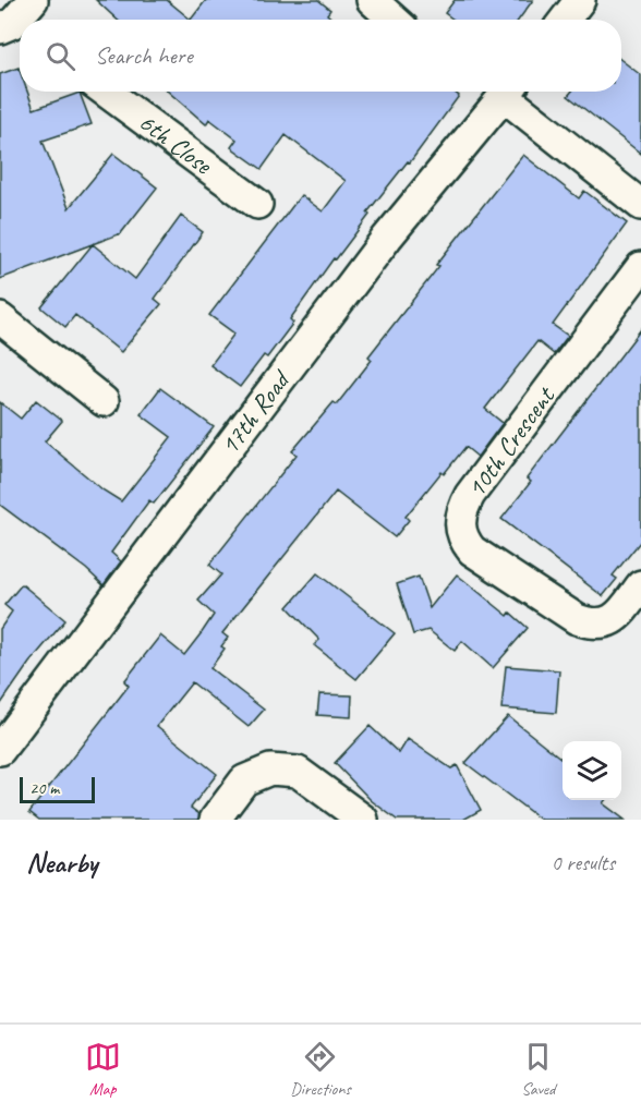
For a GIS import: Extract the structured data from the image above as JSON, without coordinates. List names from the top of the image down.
{
  "streets": {
    "street": ["6th Close", "17th Road", "10th Crescent"]
  },
  "scale_bar": "20 m",
  "page": {
    "search": "Search here",
    "scale": "20 m",
    "heading": ["Nearby", "0 results"],
    "nav": ["Map", "Directions", "Saved"]
  }
}
